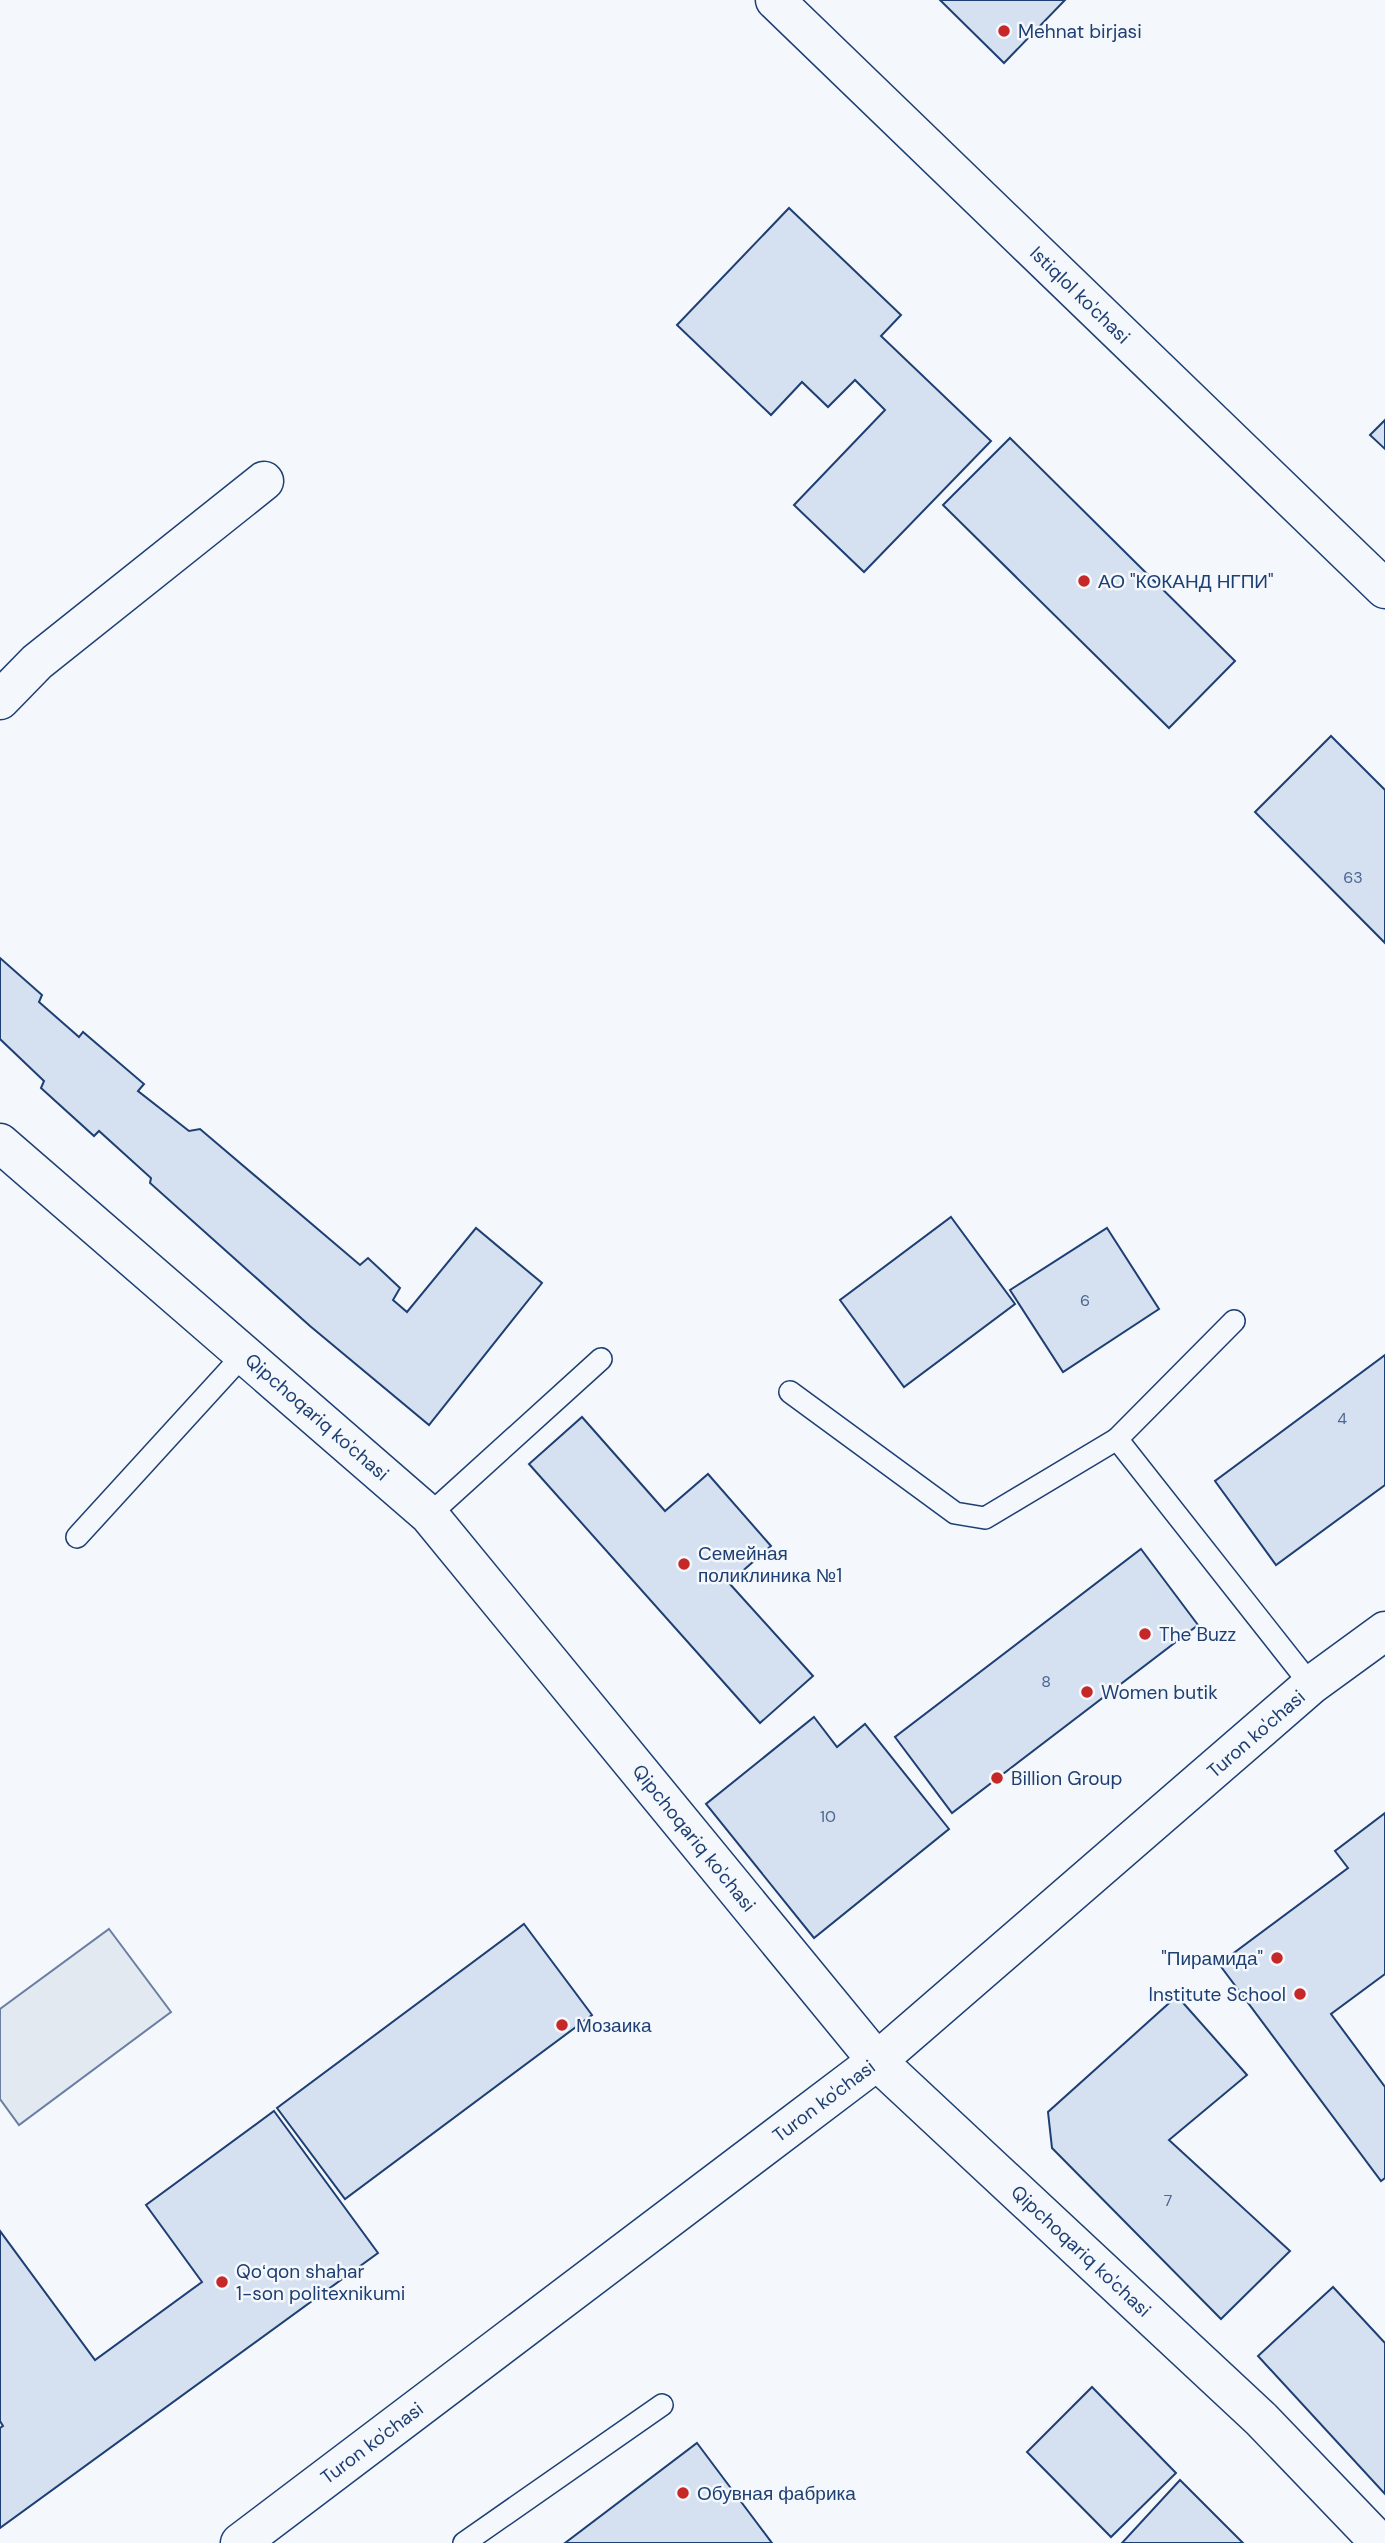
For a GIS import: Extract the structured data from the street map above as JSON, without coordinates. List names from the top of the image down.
{
  "streets": {
    "street": ["Istiqlol ko'chasi", "Qipchoqariq ko'chasi", "Turon ko'chasi"]
  },
  "crossings": [
    ["Qipchoqariq ko'chasi", "Turon ko'chasi"]
  ],
  "places": [
    "Mehnat birjasi",
    "АО \"КОКАНД НГПИ\"",
    "Семейная поликлиника №1",
    "The Buzz",
    "Women butik",
    "Billion Group",
    "\"Пирамида\"",
    "Institute School",
    "Мозаика",
    "Qoʻqon shahar 1-son politexnikumi",
    "Обувная фабрика"
  ],
  "house_numbers": [
    "63",
    "6",
    "4",
    "8",
    "10",
    "7"
  ]
}
